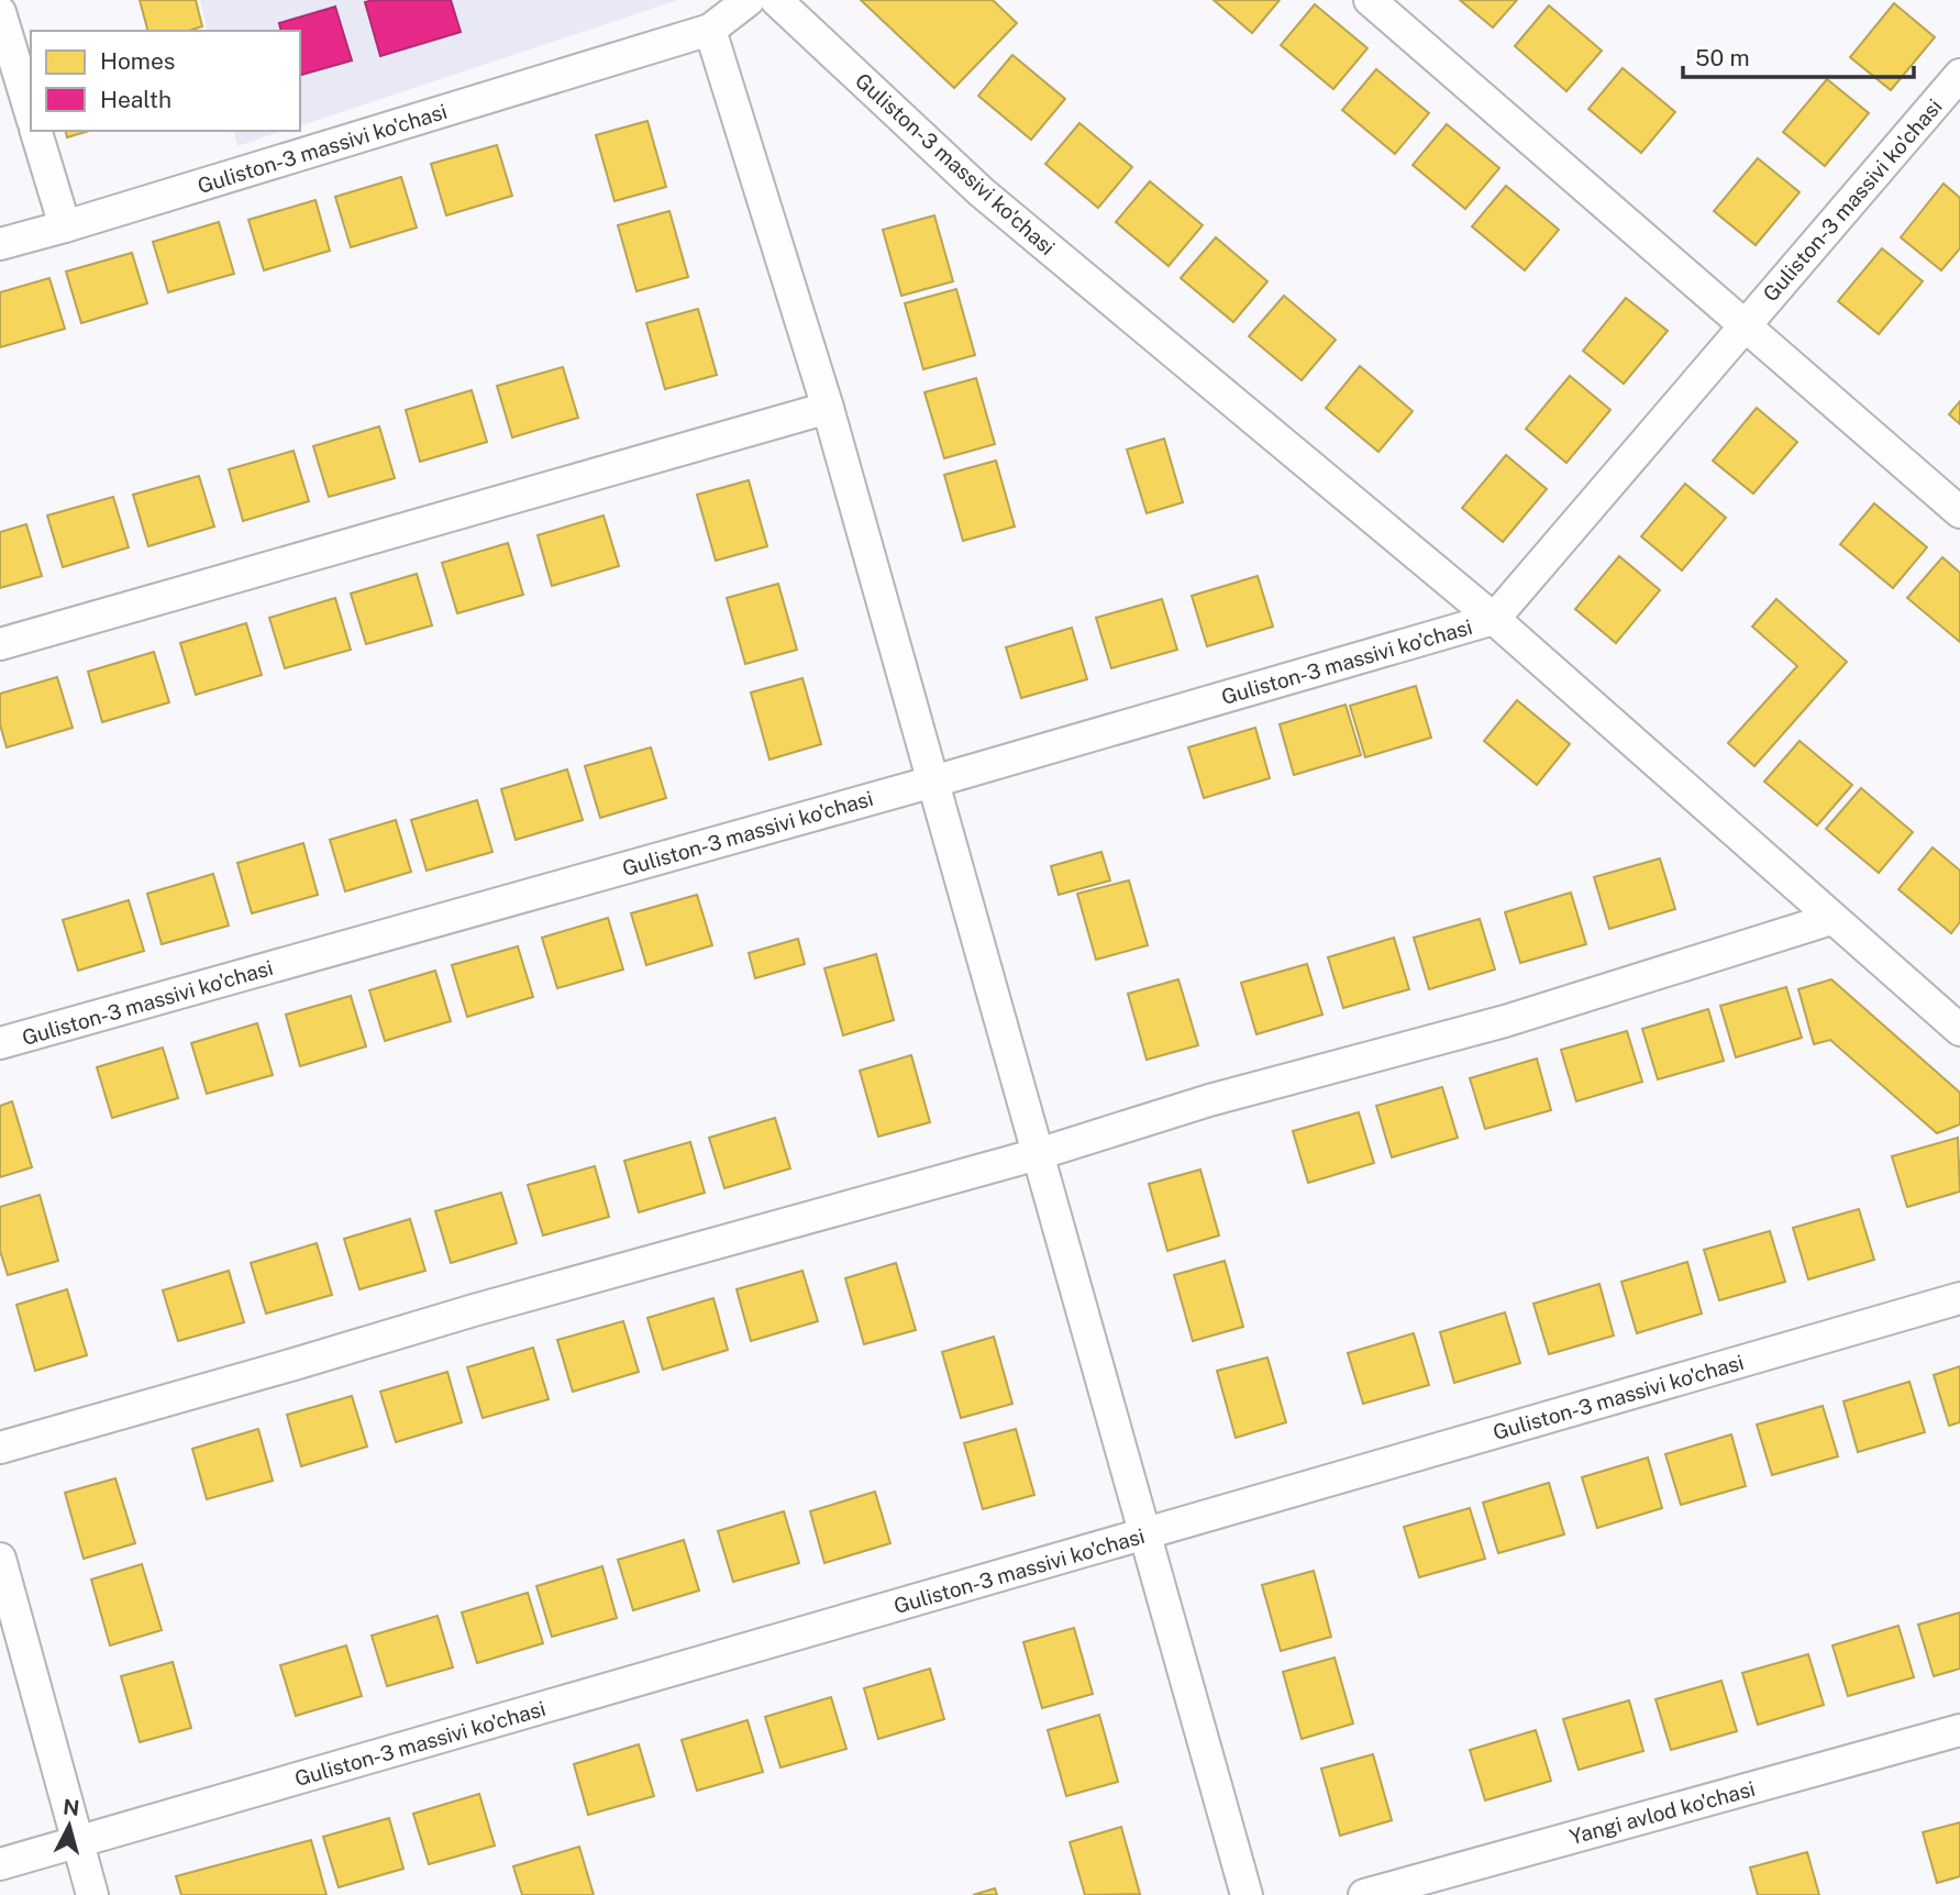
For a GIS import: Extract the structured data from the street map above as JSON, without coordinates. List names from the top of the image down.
{
  "streets": {
    "street": ["Guliston-3 massivi ko'chasi", "Yangi avlod ko'chasi"]
  },
  "legend": ["Homes", "Health"],
  "scale_bar": "50 m",
  "north": "top"
}
